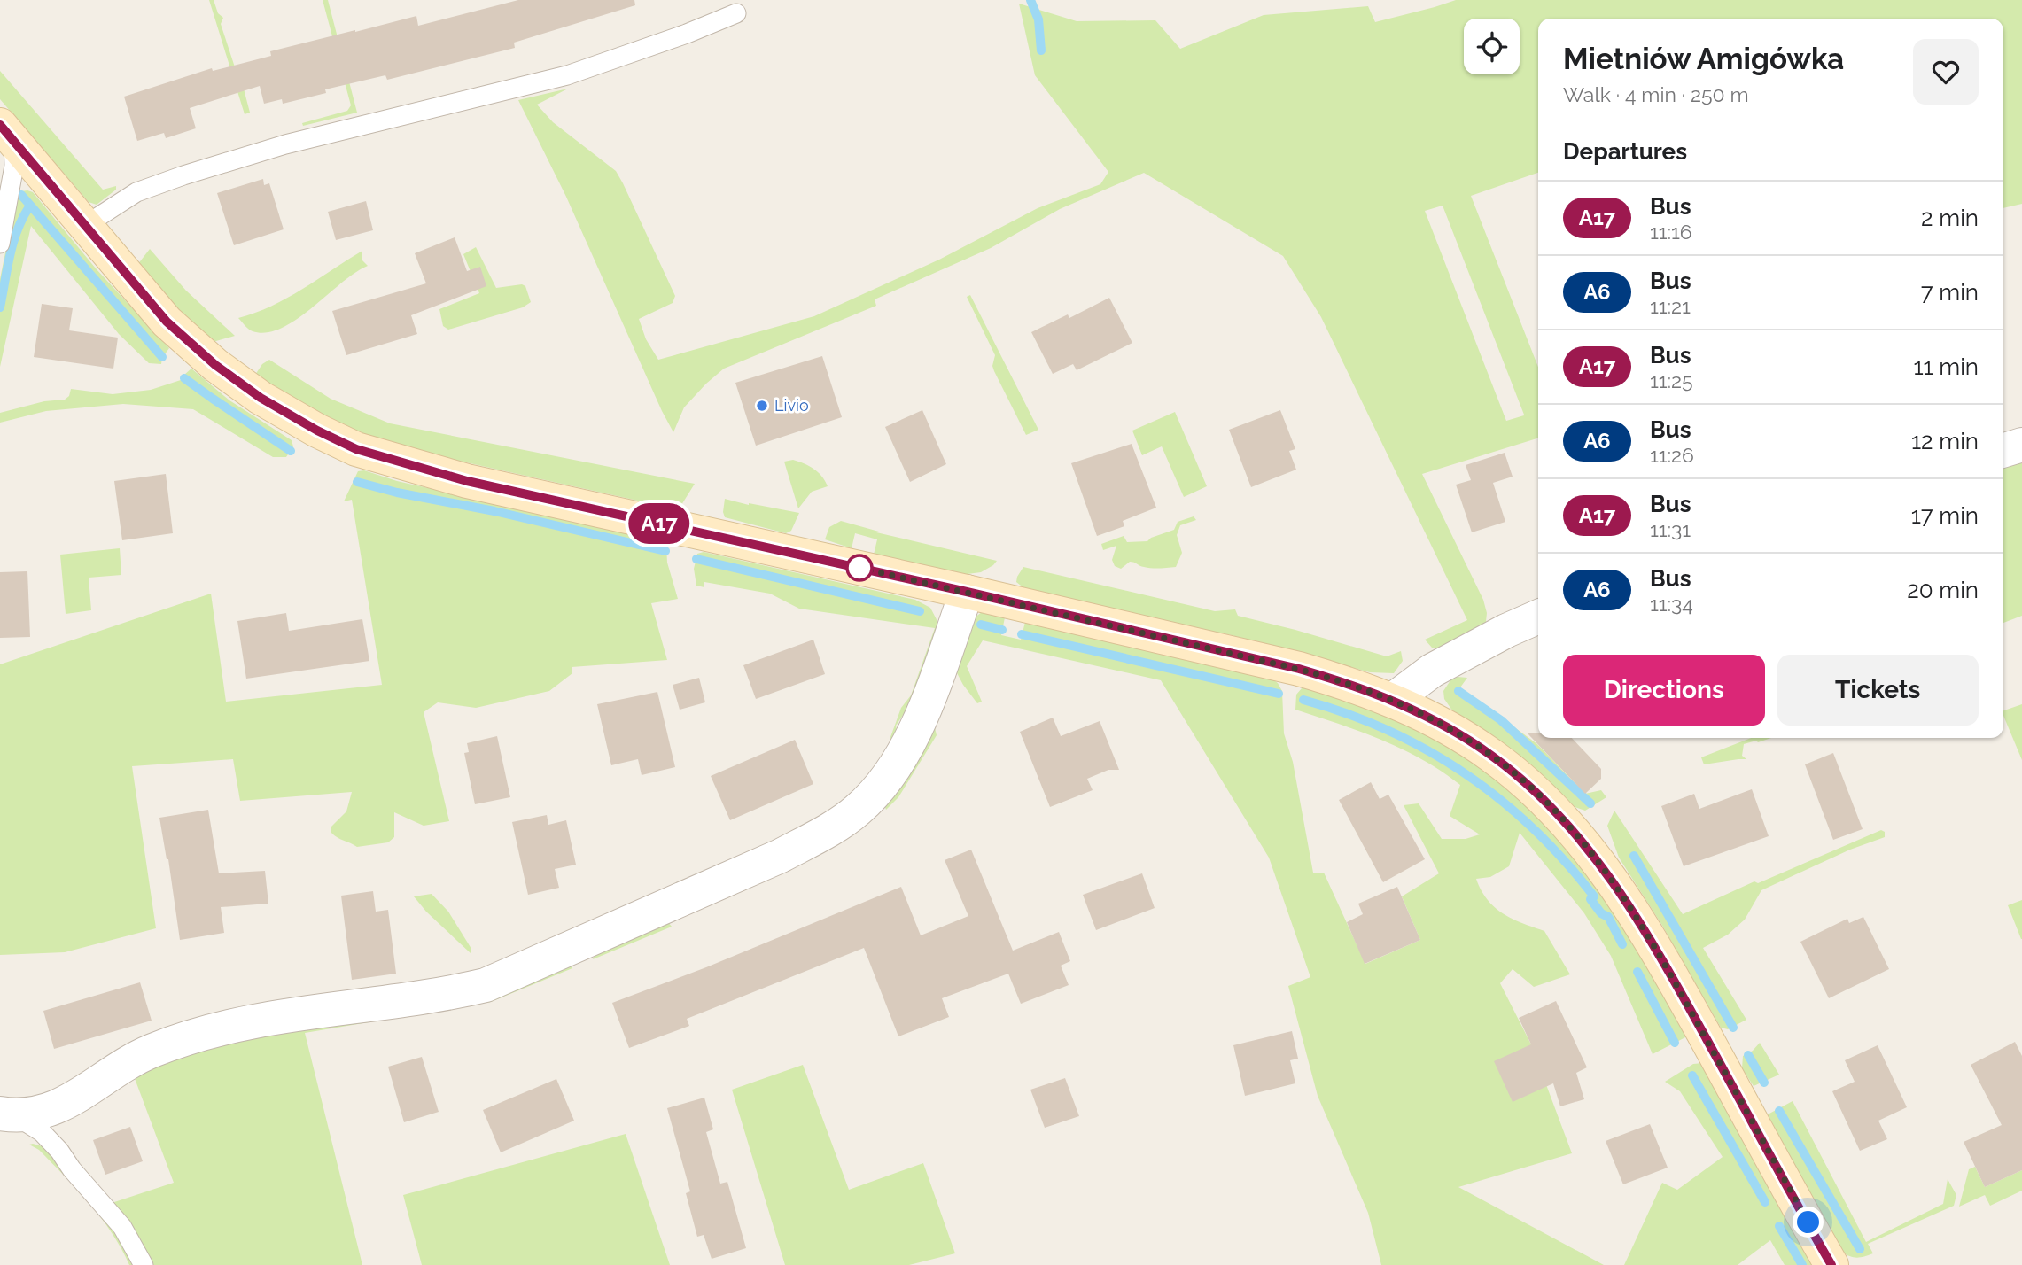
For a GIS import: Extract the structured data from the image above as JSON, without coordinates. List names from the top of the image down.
{
  "places": ["Livio"],
  "lines": ["bus line A17"],
  "page": {
    "on_map": "A17",
    "heading": [
      ["Mietniów Amigówka", "Walk · 4 min · 250 m"],
      "Departures"
    ],
    "list": [
      {
        "mark": "A17",
        "name": "Bus",
        "note": "11:16",
        "value": "2 min"
      },
      {
        "mark": "A6",
        "name": "Bus",
        "note": "11:21",
        "value": "7 min"
      },
      {
        "mark": "A17",
        "name": "Bus",
        "note": "11:25",
        "value": "11 min"
      },
      {
        "mark": "A6",
        "name": "Bus",
        "note": "11:26",
        "value": "12 min"
      },
      {
        "mark": "A17",
        "name": "Bus",
        "note": "11:31",
        "value": "17 min"
      },
      {
        "mark": "A6",
        "name": "Bus",
        "note": "11:34",
        "value": "20 min"
      }
    ],
    "buttons": ["Directions", "Tickets"]
  }
}
